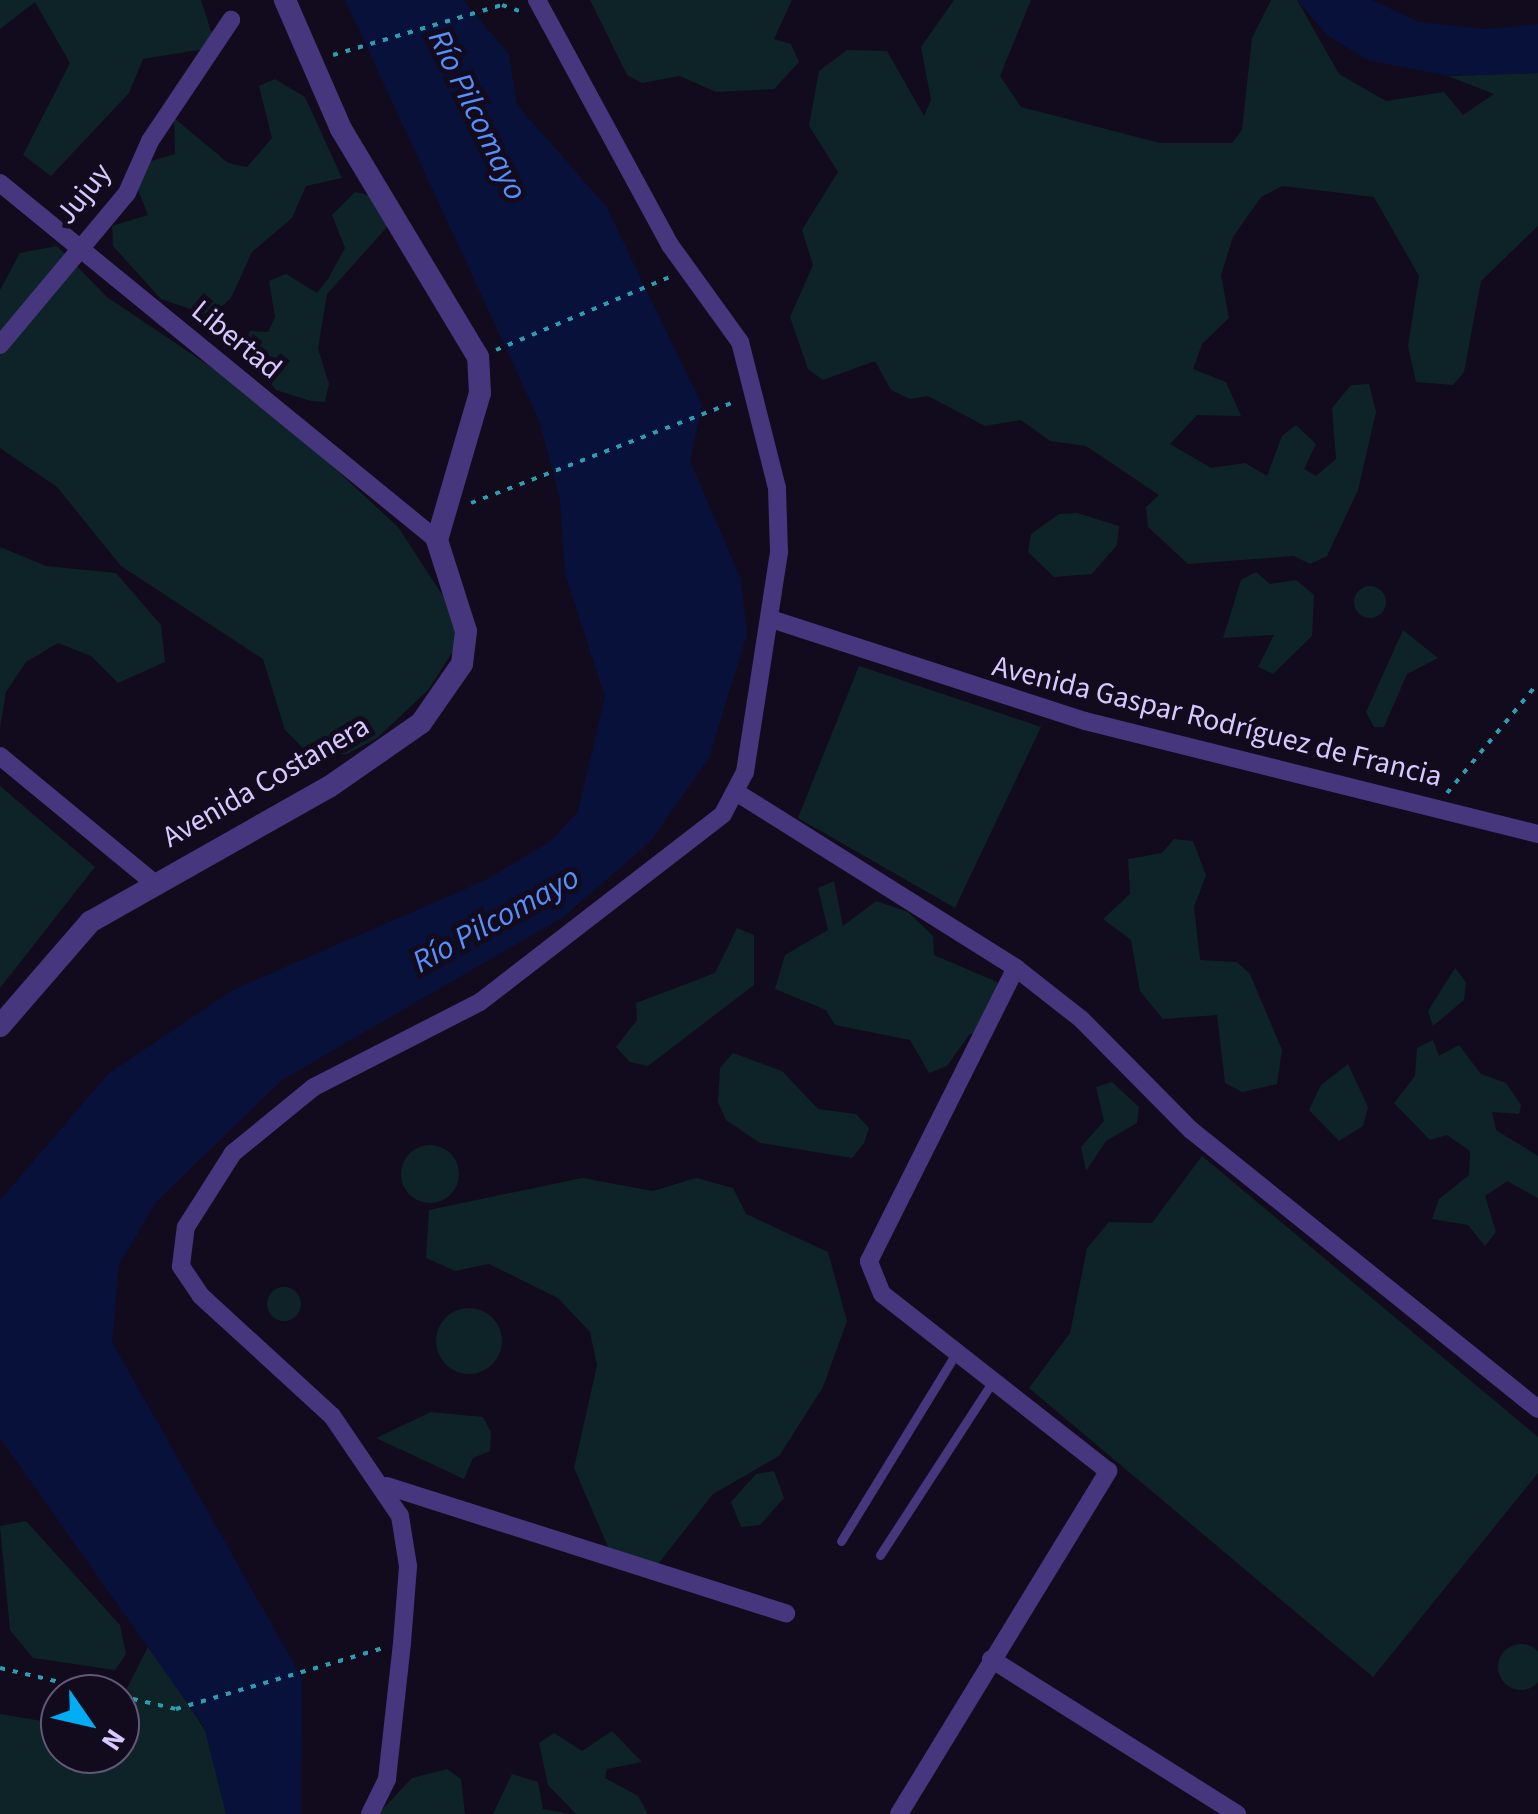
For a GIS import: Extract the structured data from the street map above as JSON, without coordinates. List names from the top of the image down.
{
  "streets": {
    "street": [
      "Jujuy",
      "Libertad",
      "Avenida Gaspar Rodríguez de Francia",
      "Avenida Costanera"
    ]
  },
  "crossings": [
    ["Jujuy", "Libertad"],
    ["Libertad", "Avenida Costanera"]
  ],
  "water": ["Río Pilcomayo"],
  "north": "bottom right"
}
